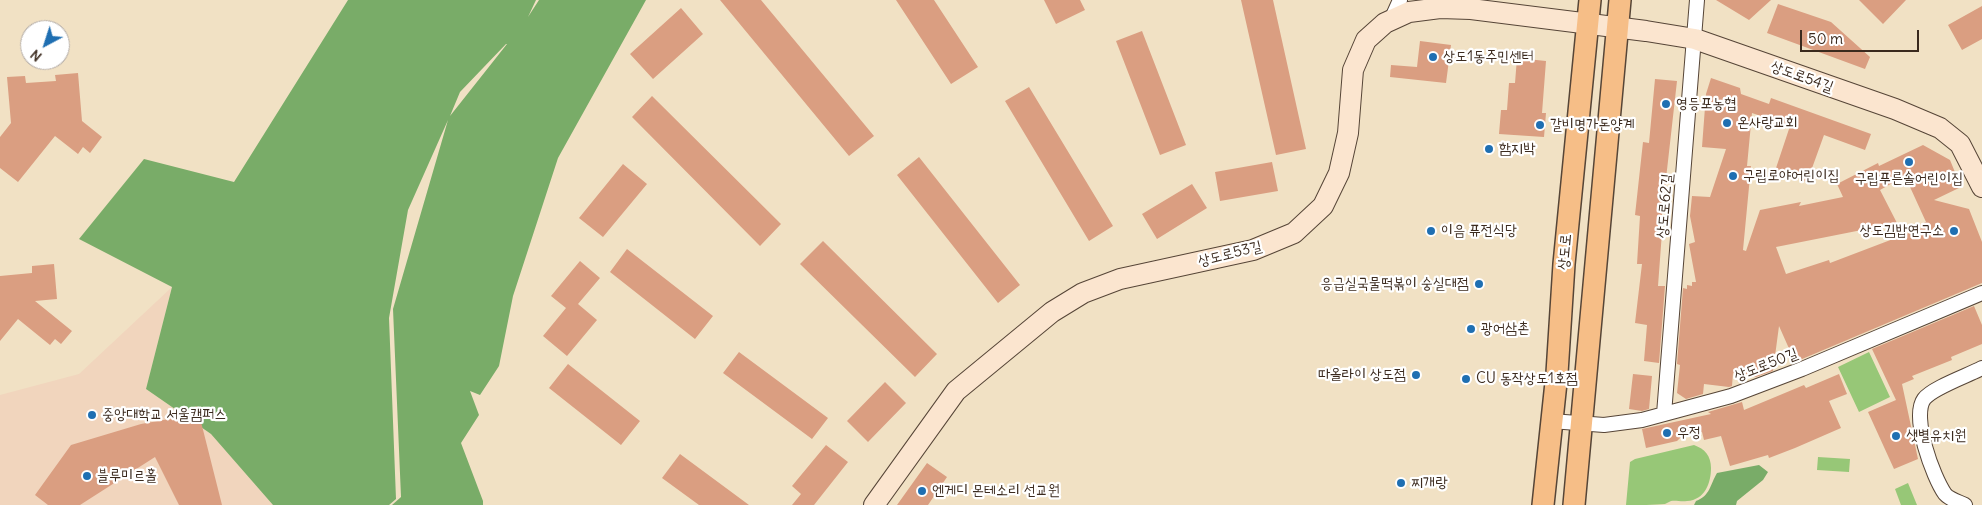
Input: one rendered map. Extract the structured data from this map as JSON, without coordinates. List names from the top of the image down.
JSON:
{
  "streets": {
    "main road": ["상도로"],
    "street": [
      "상도로54길",
      "상도로62길",
      "상도로53길",
      "상도로50길"
    ]
  },
  "crossings": [
    ["상도로54길", "상도로62길"],
    ["상도로54길", "상도로"],
    ["상도로54길", "상도로53길"],
    ["상도로62길", "상도로50길"],
    ["상도로", "상도로53길"],
    ["상도로", "상도로50길"]
  ],
  "places": [
    "상도1동주민센터",
    "영등포농협",
    "온사랑교회",
    "갈비명가돈양계",
    "함지박",
    "구립푸른솔어린이집",
    "구립로야어린이집",
    "이음 퓨전식당",
    "상도김밥연구소",
    "응급실국물떡볶이 숭실대점",
    "광어삼촌",
    "따올라이 상도점",
    "CU 동작상도1호점",
    "중앙대학교 서울캠퍼스",
    "우정",
    "샛별유치원",
    "블루미르홀",
    "찌개랑",
    "엔게디 몬테소리 선교원"
  ],
  "scale_bar": "50 m",
  "north": "bottom left"
}
